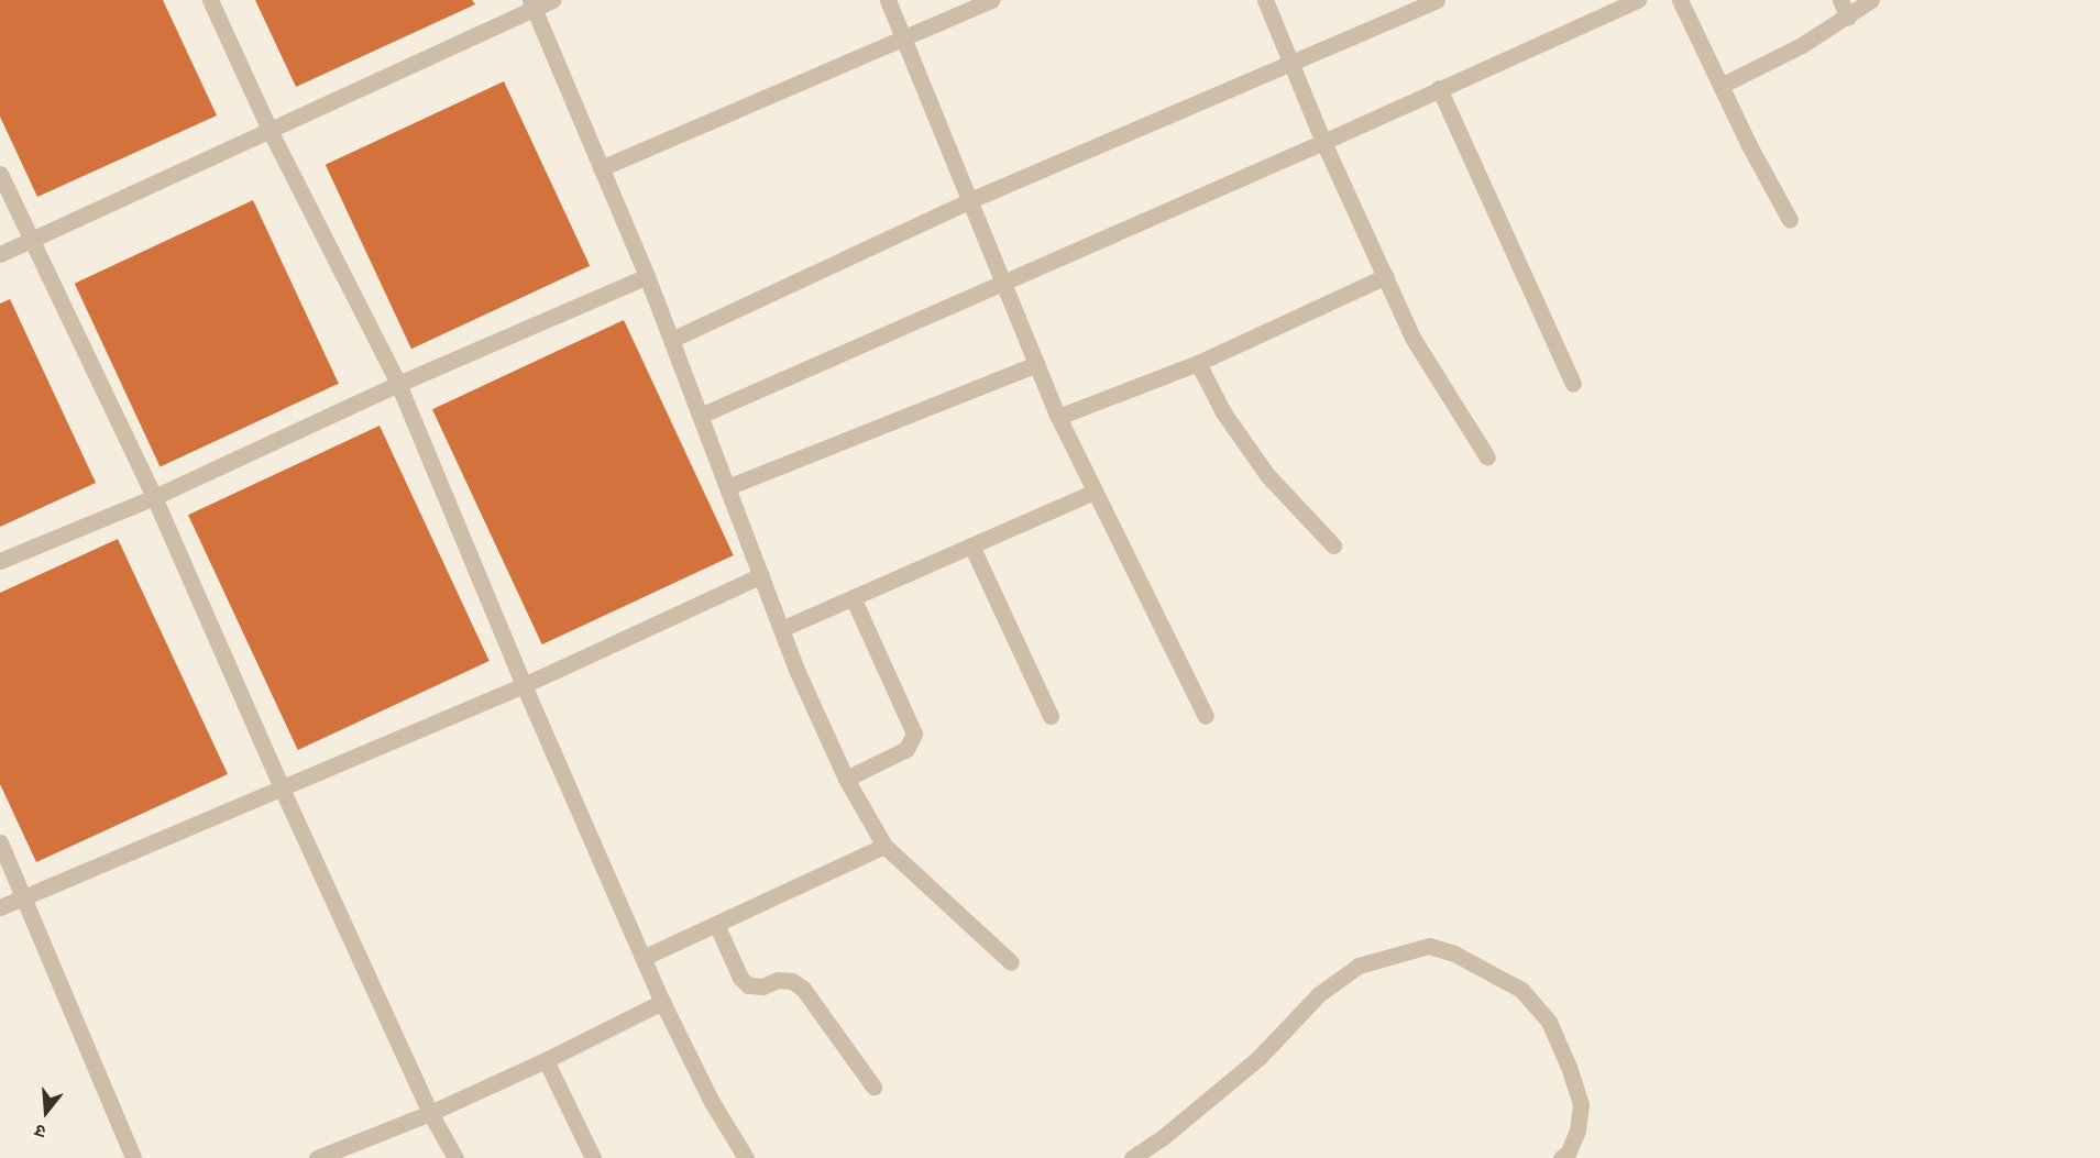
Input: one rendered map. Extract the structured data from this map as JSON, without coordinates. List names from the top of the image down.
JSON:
{
  "north": "bottom"
}
